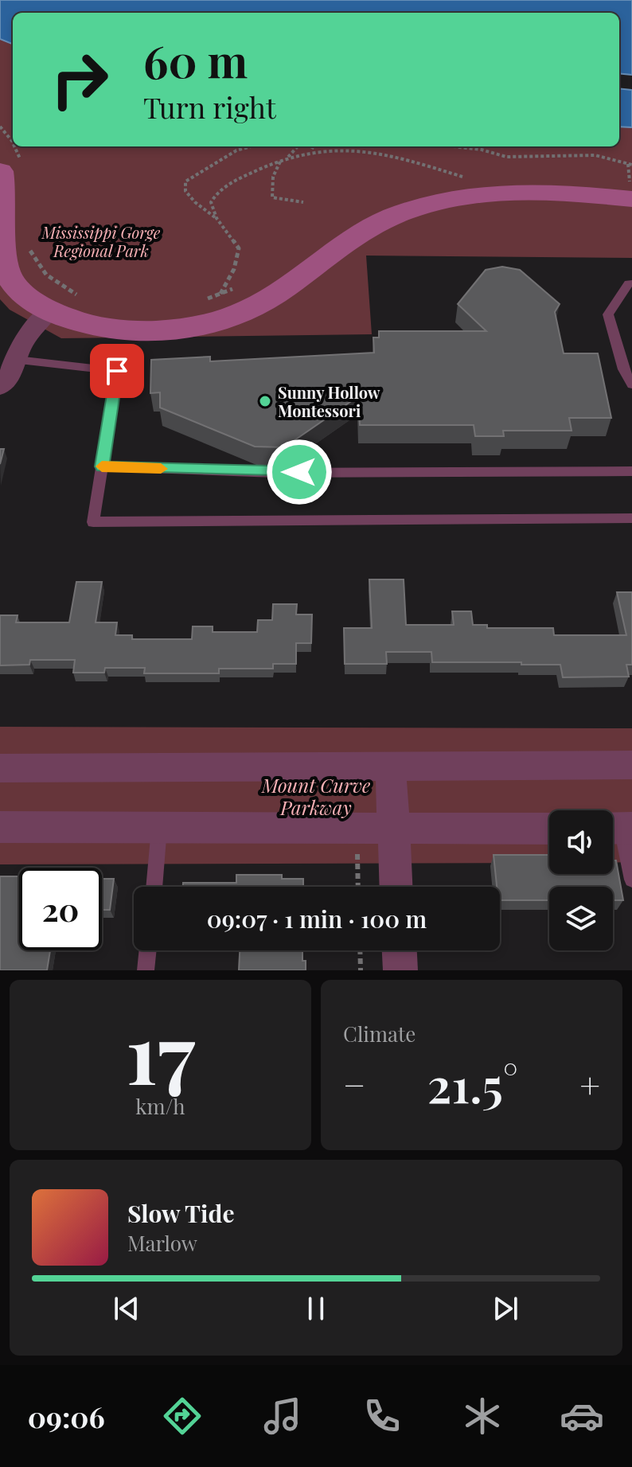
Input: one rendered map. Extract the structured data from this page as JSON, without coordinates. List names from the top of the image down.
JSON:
{
  "parks": ["Mississippi Gorge Regional Park", "Mount Curve Parkway"],
  "places": ["Sunny Hollow Montessori"],
  "page": {
    "turn": ["60 m", "Turn right"],
    "limit": "20",
    "trip": "09:07 · 1 min · 100 m",
    "tile": [
      ["17", "km/h"],
      "Climate"
    ],
    "heat": ["−", "21.5°", "+"],
    "song": ["Slow Tide", "Marlow"],
    "tabs": "09:06"
  }
}
